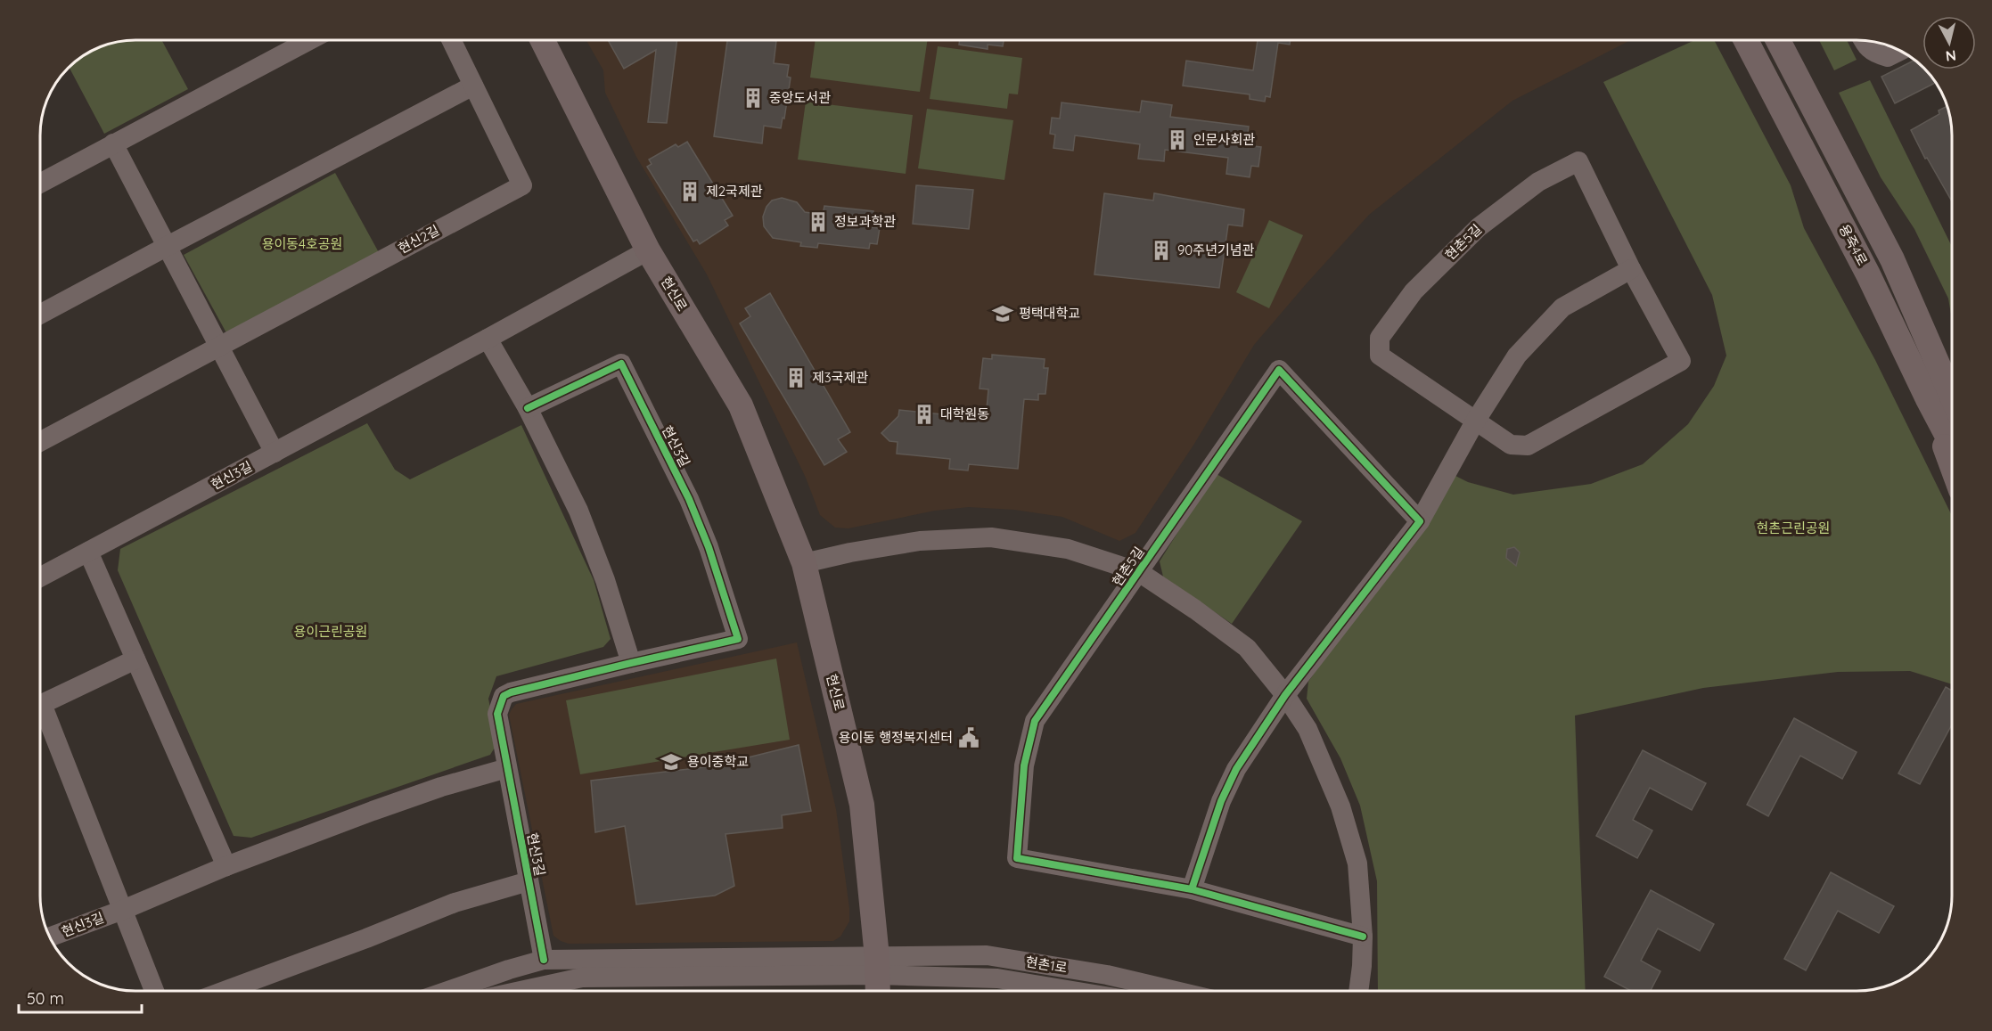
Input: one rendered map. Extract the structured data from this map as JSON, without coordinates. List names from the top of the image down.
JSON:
{
  "streets": {
    "main road": ["용죽4로", "현신로"],
    "street": [
      "현신2길",
      "현촌5길",
      "현신3길",
      "현촌1로"
    ]
  },
  "crossings": [
    ["현촌5길", "현신로"],
    ["현신로", "현신3길"],
    ["현신로", "현촌1로"]
  ],
  "parks": ["용이동4호공원", "현촌근린공원", "용이근린공원"],
  "places": {
    "building": [
      "중앙도서관",
      "인문사회관",
      "제2국제관",
      "정보과학관",
      "90주년기념관",
      "제3국제관",
      "대학원동"
    ],
    "school or university": ["평택대학교", "용이중학교"],
    "public building": ["용이동 행정복지센터"]
  },
  "scale_bar": "50 m",
  "north": "bottom"
}
